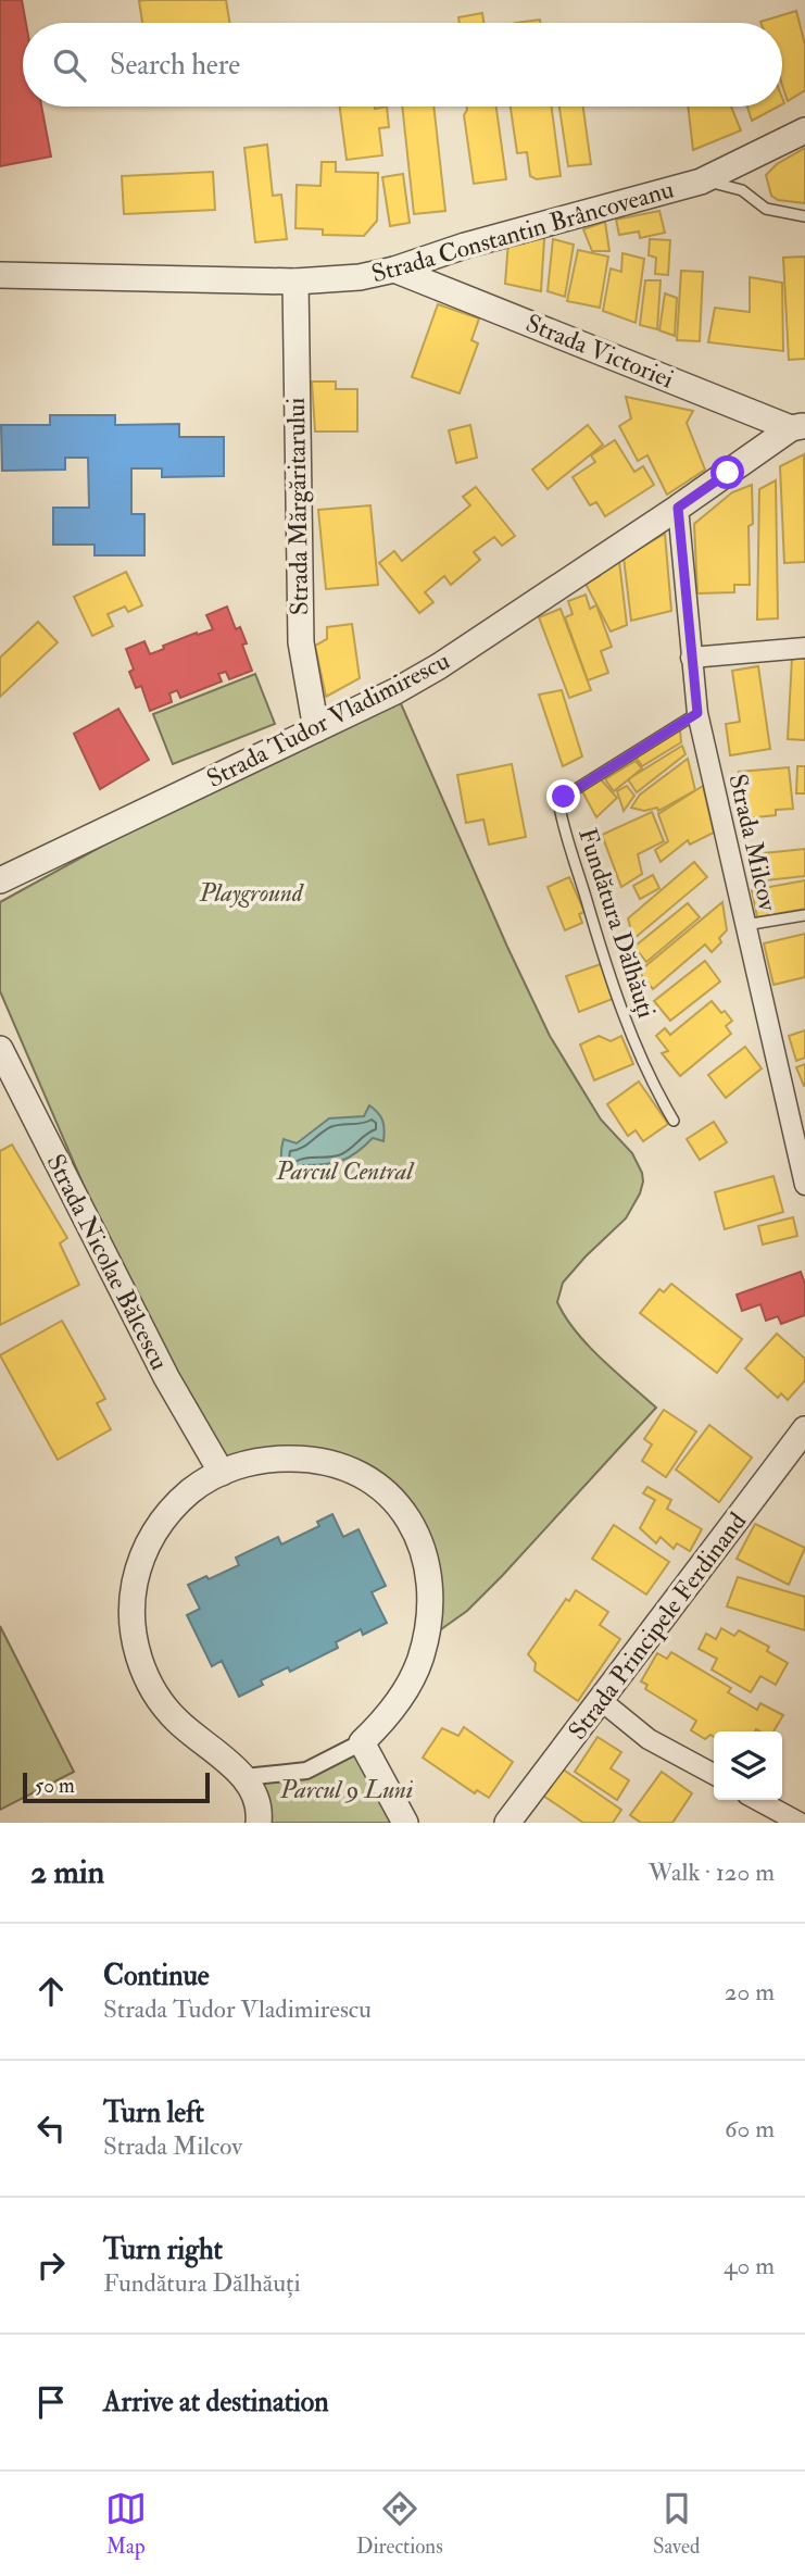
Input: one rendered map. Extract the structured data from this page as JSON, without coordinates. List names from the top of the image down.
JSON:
{
  "streets": {
    "street": [
      "Strada Constantin Brâncoveanu",
      "Strada Victoriei",
      "Strada Mărgăritarului",
      "Strada Tudor Vladimirescu",
      "Strada Milcov",
      "Strada Nicolae Bălcescu",
      "Strada Principele Ferdinand"
    ],
    "lane": ["Fundătura Dălhăuți"]
  },
  "crossings": [
    ["Strada Constantin Brâncoveanu", "Strada Victoriei"],
    ["Strada Constantin Brâncoveanu", "Strada Mărgăritarului"],
    ["Strada Victoriei", "Strada Tudor Vladimirescu"],
    ["Strada Mărgăritarului", "Strada Tudor Vladimirescu"],
    ["Strada Tudor Vladimirescu", "Strada Milcov"],
    ["Strada Milcov", "Fundătura Dălhăuți"]
  ],
  "parks": ["Playground", "Parcul Central", "Parcul 9 Luni"],
  "scale_bar": "50 m",
  "page": {
    "search": "Search here",
    "scale": "50 m",
    "heading": ["2 min", "Walk · 120 m"],
    "list": [
      ["Continue", "Strada Tudor Vladimirescu", "20 m"],
      ["Turn left", "Strada Milcov", "60 m"],
      ["Turn right", "Fundătura Dălhăuți", "40 m"],
      "Arrive at destination"
    ],
    "nav": ["Map", "Directions", "Saved"]
  }
}
